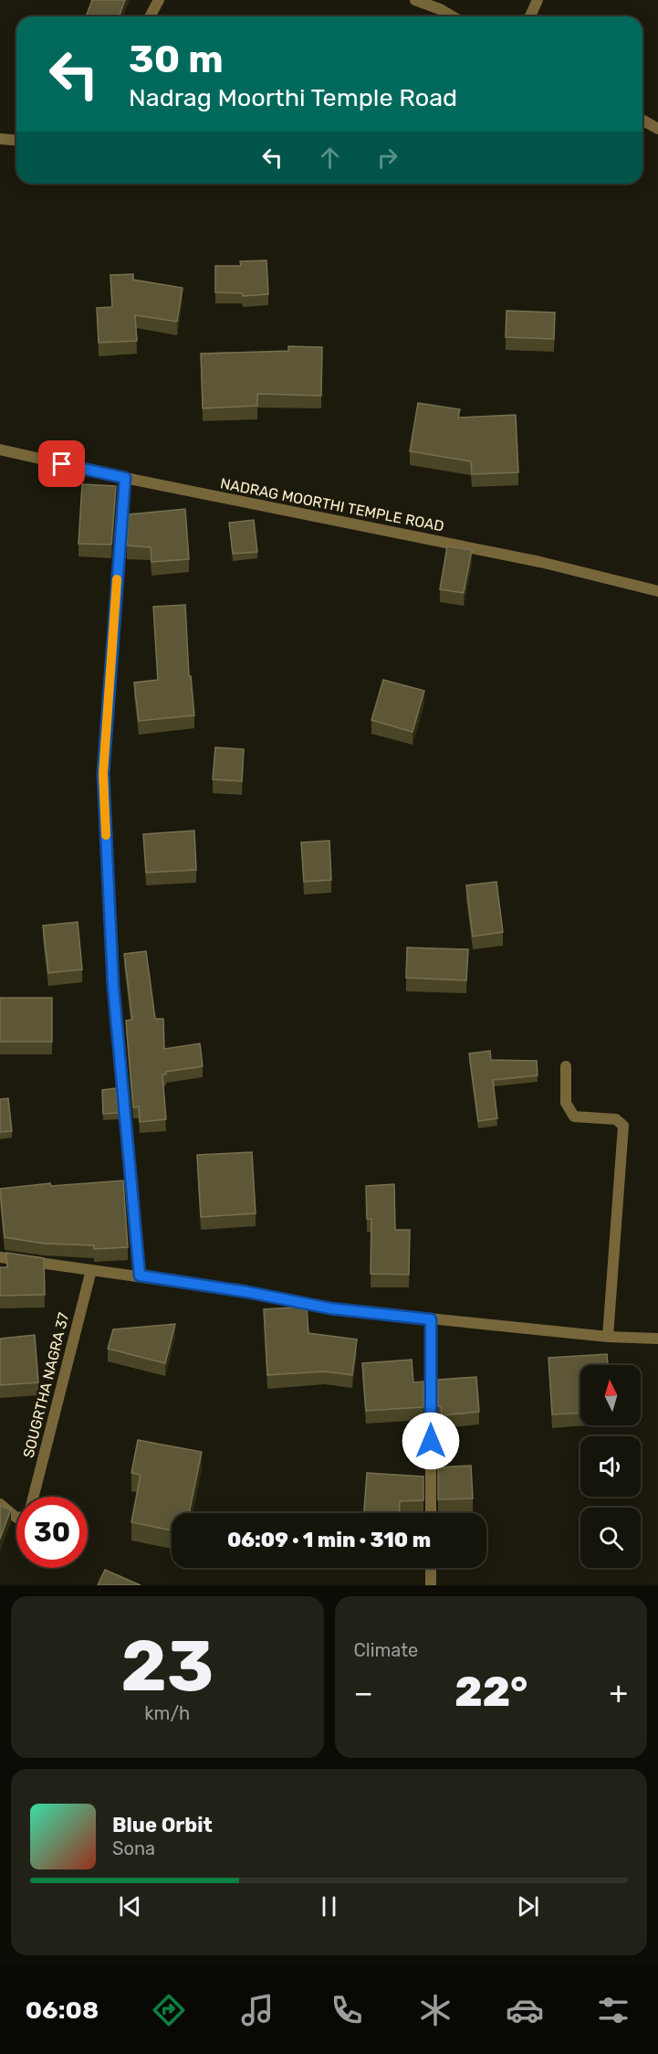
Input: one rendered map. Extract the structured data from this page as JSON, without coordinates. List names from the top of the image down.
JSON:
{
  "streets": {
    "street": ["NADRAG MOORTHI TEMPLE ROAD", "SOUGRTHA NAGRA 37"]
  },
  "north": "top",
  "page": {
    "turn": ["30 m", "Nadrag Moorthi Temple Road"],
    "limit": "30",
    "trip": "06:09 · 1 min · 310 m",
    "tile": [
      ["23", "km/h"],
      "Climate"
    ],
    "heat": ["−", "22°", "+"],
    "song": ["Blue Orbit", "Sona"],
    "tabs": "06:08"
  }
}
